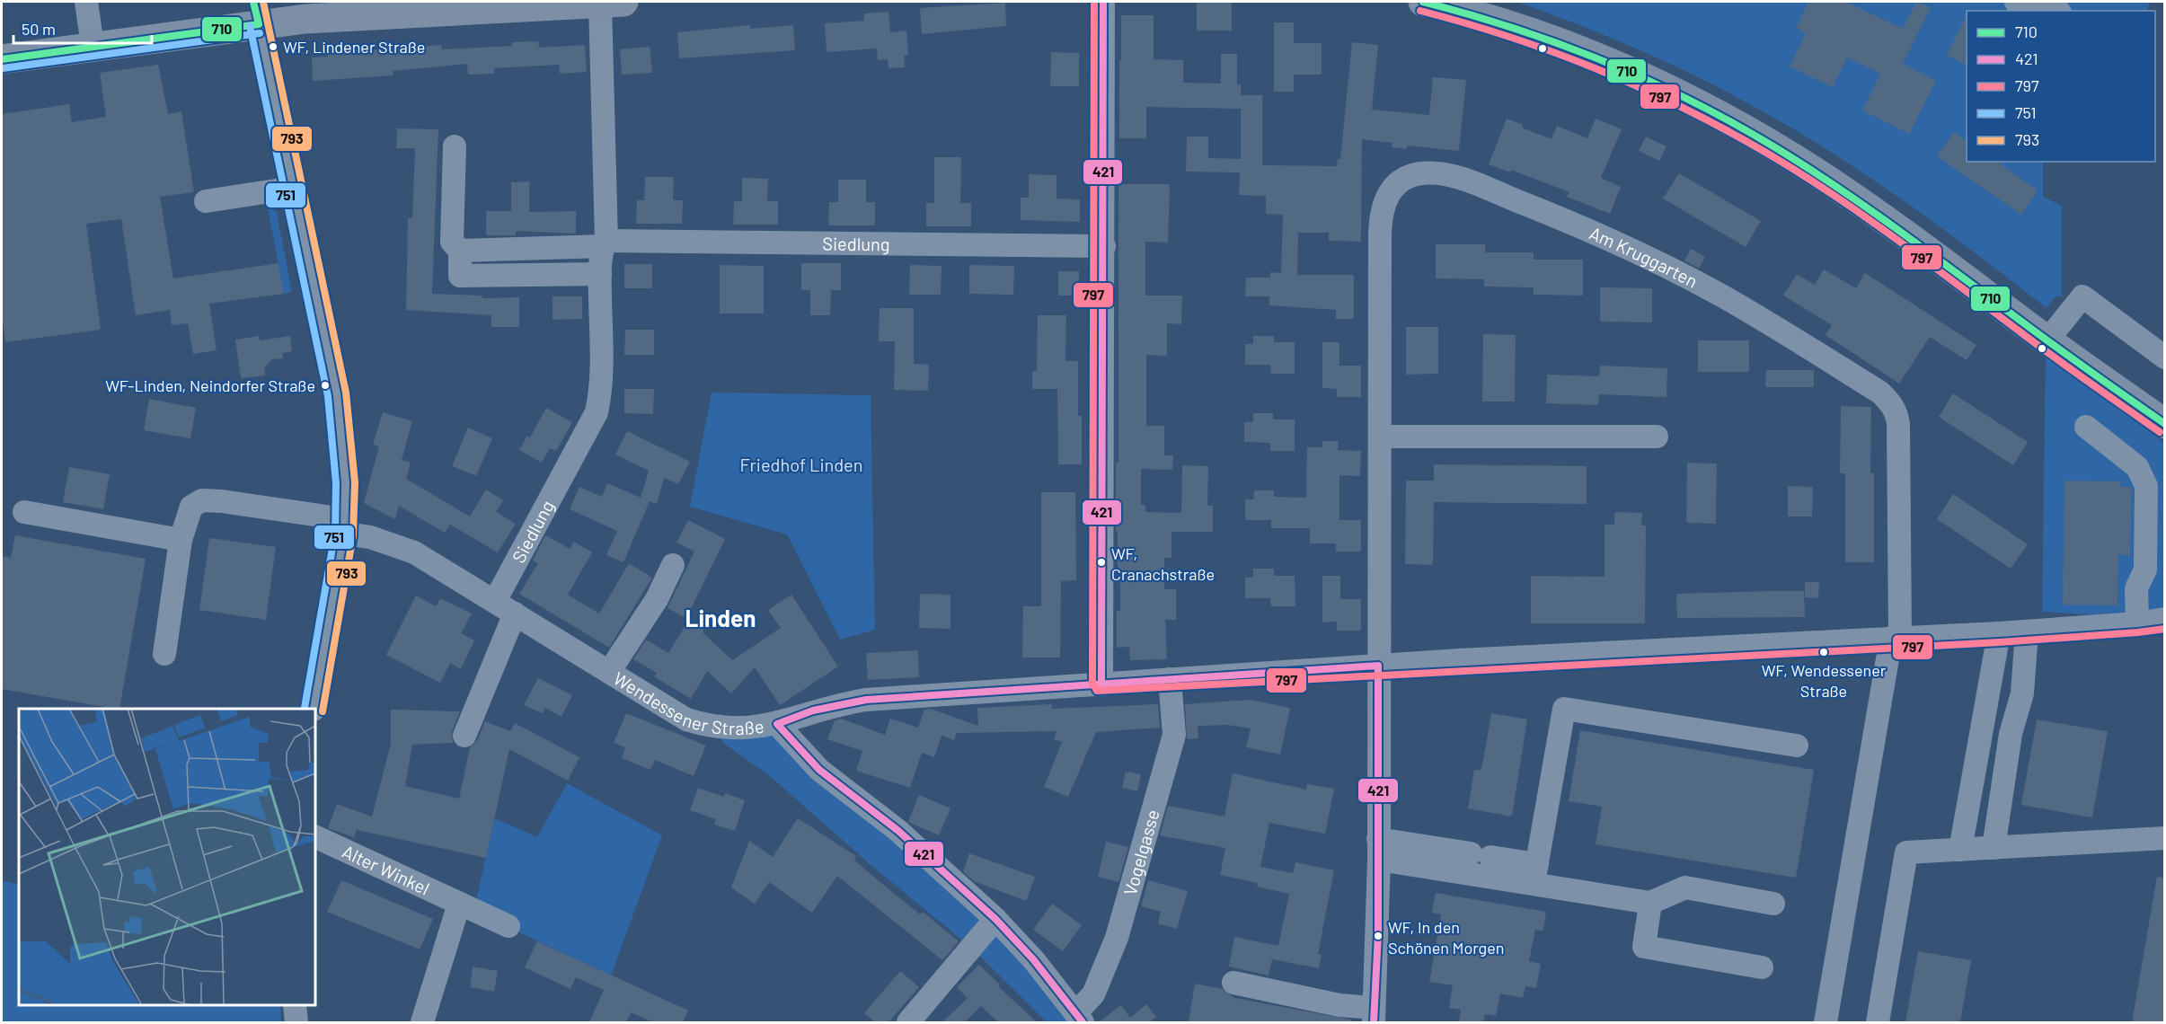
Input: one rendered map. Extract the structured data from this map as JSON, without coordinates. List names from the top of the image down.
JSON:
{
  "streets": {
    "street": [
      "Siedlung",
      "Am Kruggarten",
      "Wendessener Straße",
      "Vogelgasse",
      "Alter Winkel"
    ]
  },
  "crossings": [
    ["Siedlung", "Wendessener Straße"],
    ["Am Kruggarten", "Wendessener Straße"],
    ["Wendessener Straße", "Vogelgasse"]
  ],
  "districts": ["Linden"],
  "parks": ["Friedhof Linden"],
  "places": [
    "WF, Lindener Straße",
    "WF-Linden, Neindorfer Straße",
    "WF, Cranachstraße",
    "WF, Wendessener Straße",
    "WF, In den Schönen Morgen"
  ],
  "lines": [
    "transit line 710",
    "transit line 421",
    "transit line 797",
    "transit line 793",
    "transit line 751"
  ],
  "legend": [
    "710",
    "421",
    "797",
    "751",
    "793"
  ],
  "scale_bar": "50 m"
}
